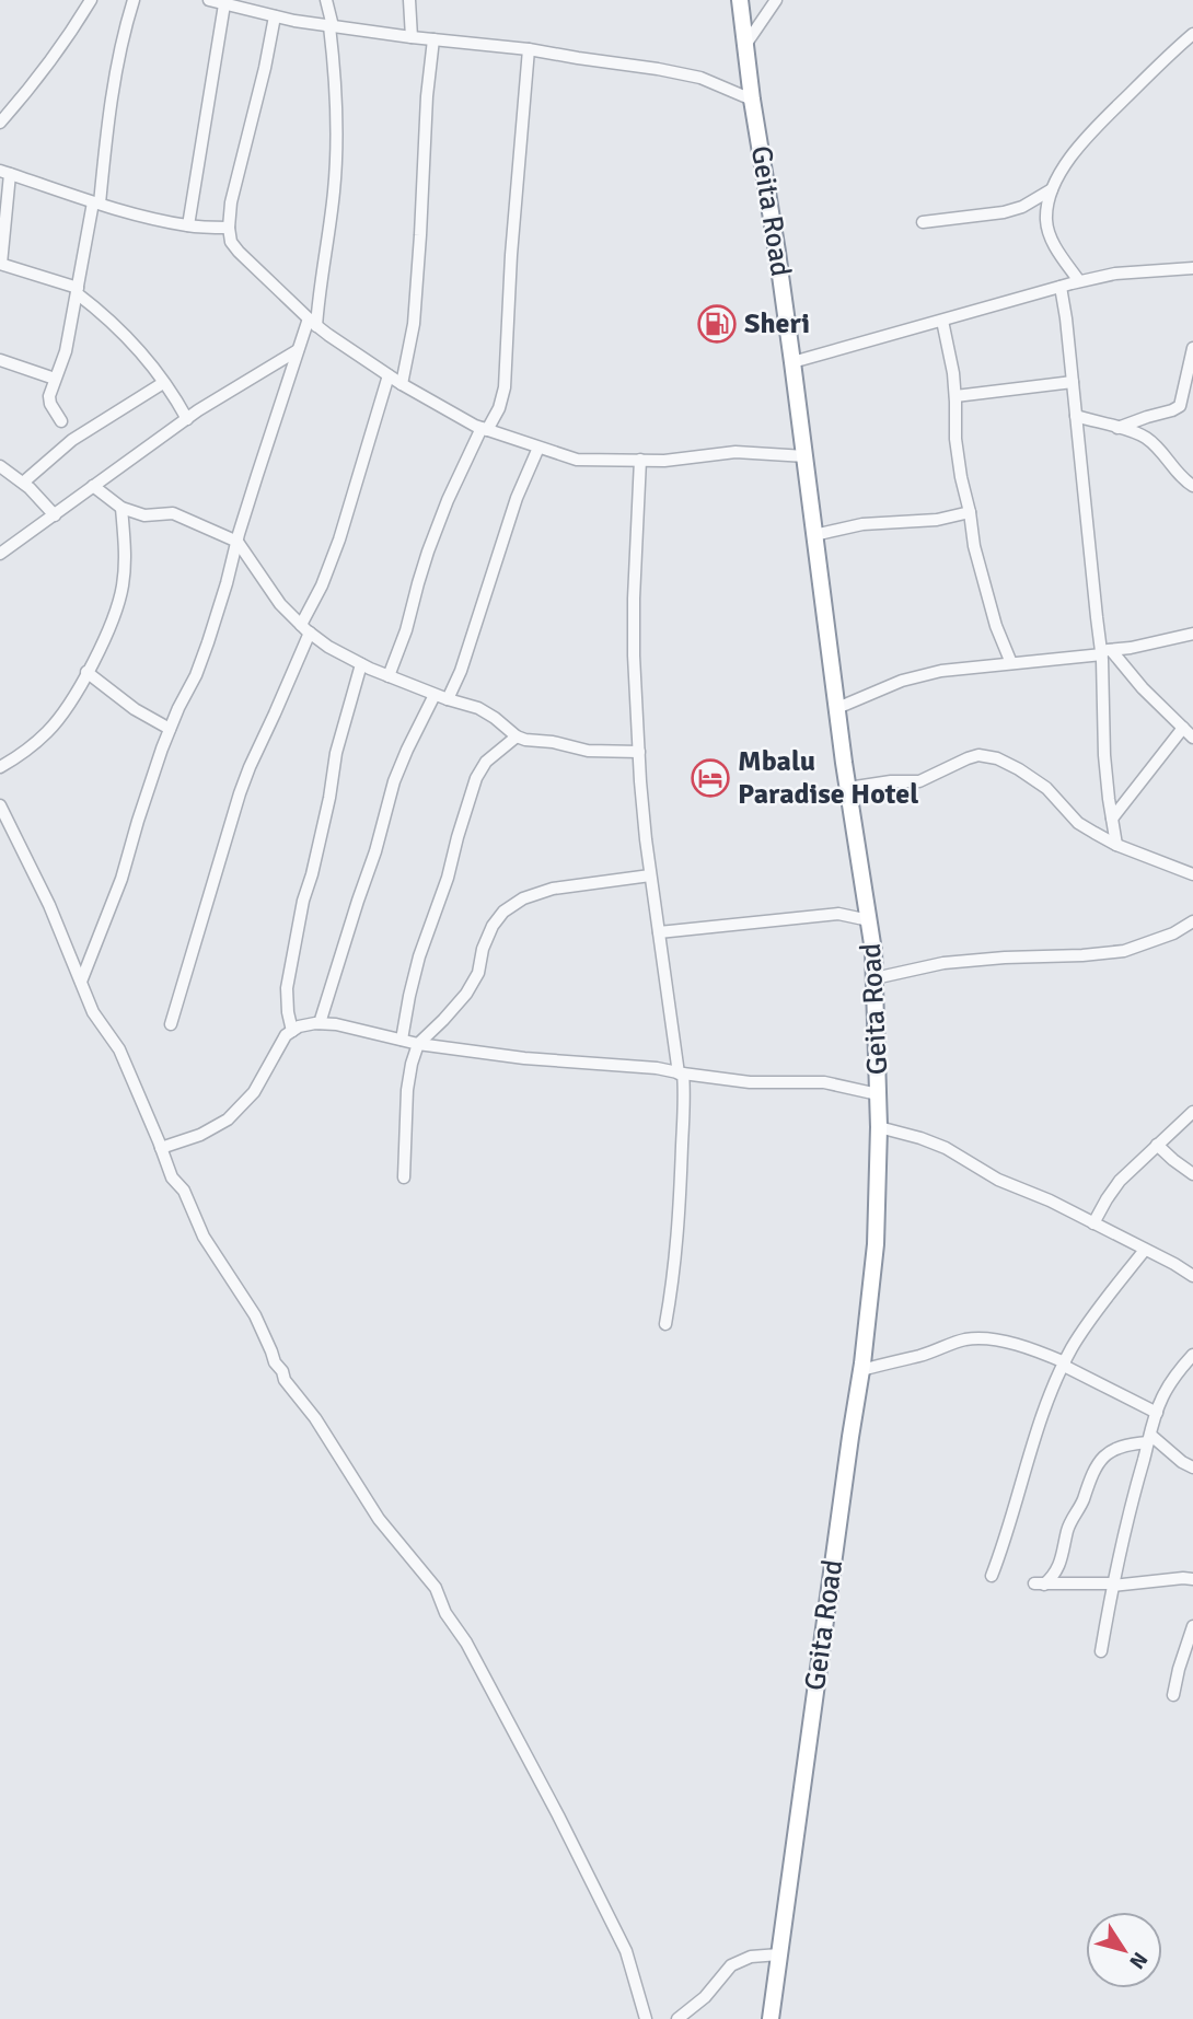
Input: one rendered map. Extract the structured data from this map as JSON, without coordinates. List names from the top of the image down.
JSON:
{
  "streets": {
    "highway": ["Geita Road"]
  },
  "places": {
    "fuel station": ["Sheri"],
    "hotel": ["Mbalu Paradise Hotel"]
  },
  "north": "bottom right"
}
